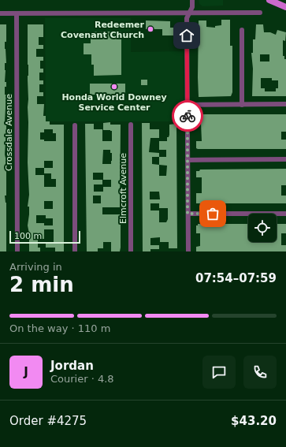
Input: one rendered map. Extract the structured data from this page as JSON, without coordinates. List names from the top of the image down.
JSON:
{
  "streets": {
    "street": ["Crossdale Avenue", "Elmcroft Avenue"]
  },
  "places": ["Redeemer Covenant Church", "Honda World Downey Service Center"],
  "scale_bar": "100 m",
  "page": {
    "scale": "100 m",
    "heading": ["2 min", "Arriving in", "07:54–07:59"],
    "panel": [
      "Jordan",
      "Courier · 4.8",
      "Order #4275",
      "$43.20"
    ],
    "bar": "On the way · 110 m",
    "round": "J"
  }
}
